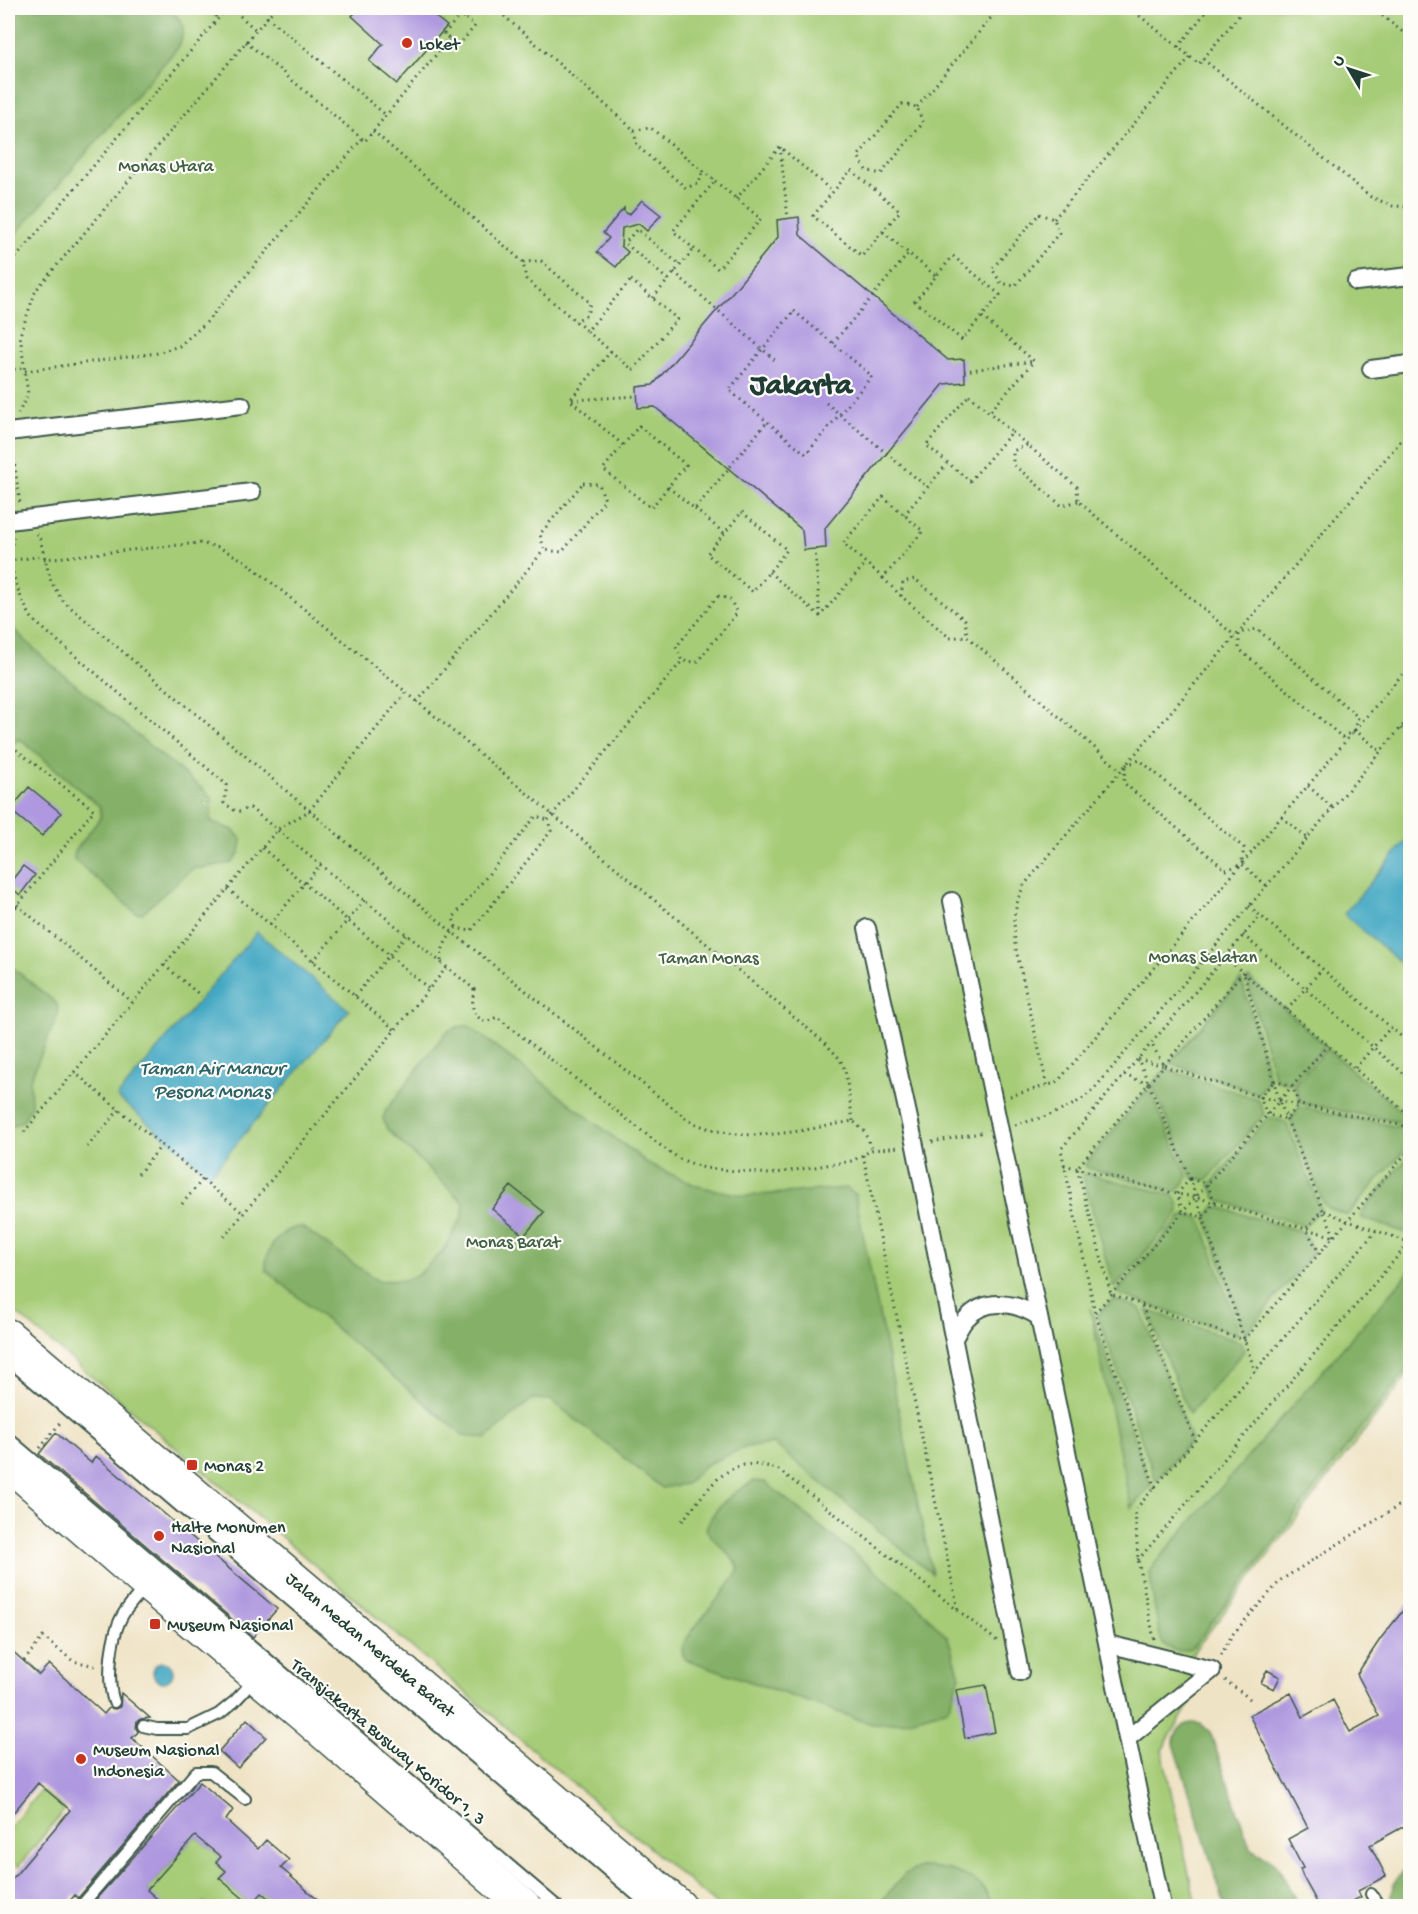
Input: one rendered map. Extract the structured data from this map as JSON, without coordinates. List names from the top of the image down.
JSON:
{
  "streets": {
    "main road": ["Jalan Medan Merdeka Barat"],
    "lane": ["Transjakarta Busway Koridor 1, 3"]
  },
  "districts": ["Jakarta"],
  "water": ["Taman Air Mancur Pesona Monas"],
  "parks": [
    "Monas Utara",
    "Monas Selatan",
    "Taman Monas",
    "Monas Barat"
  ],
  "places": {
    "other": ["Loket", "Halte Monumen Nasional", "Museum Nasional Indonesia"],
    "transit": ["Monas 2", "Museum Nasional"]
  },
  "north": "top left"
}
